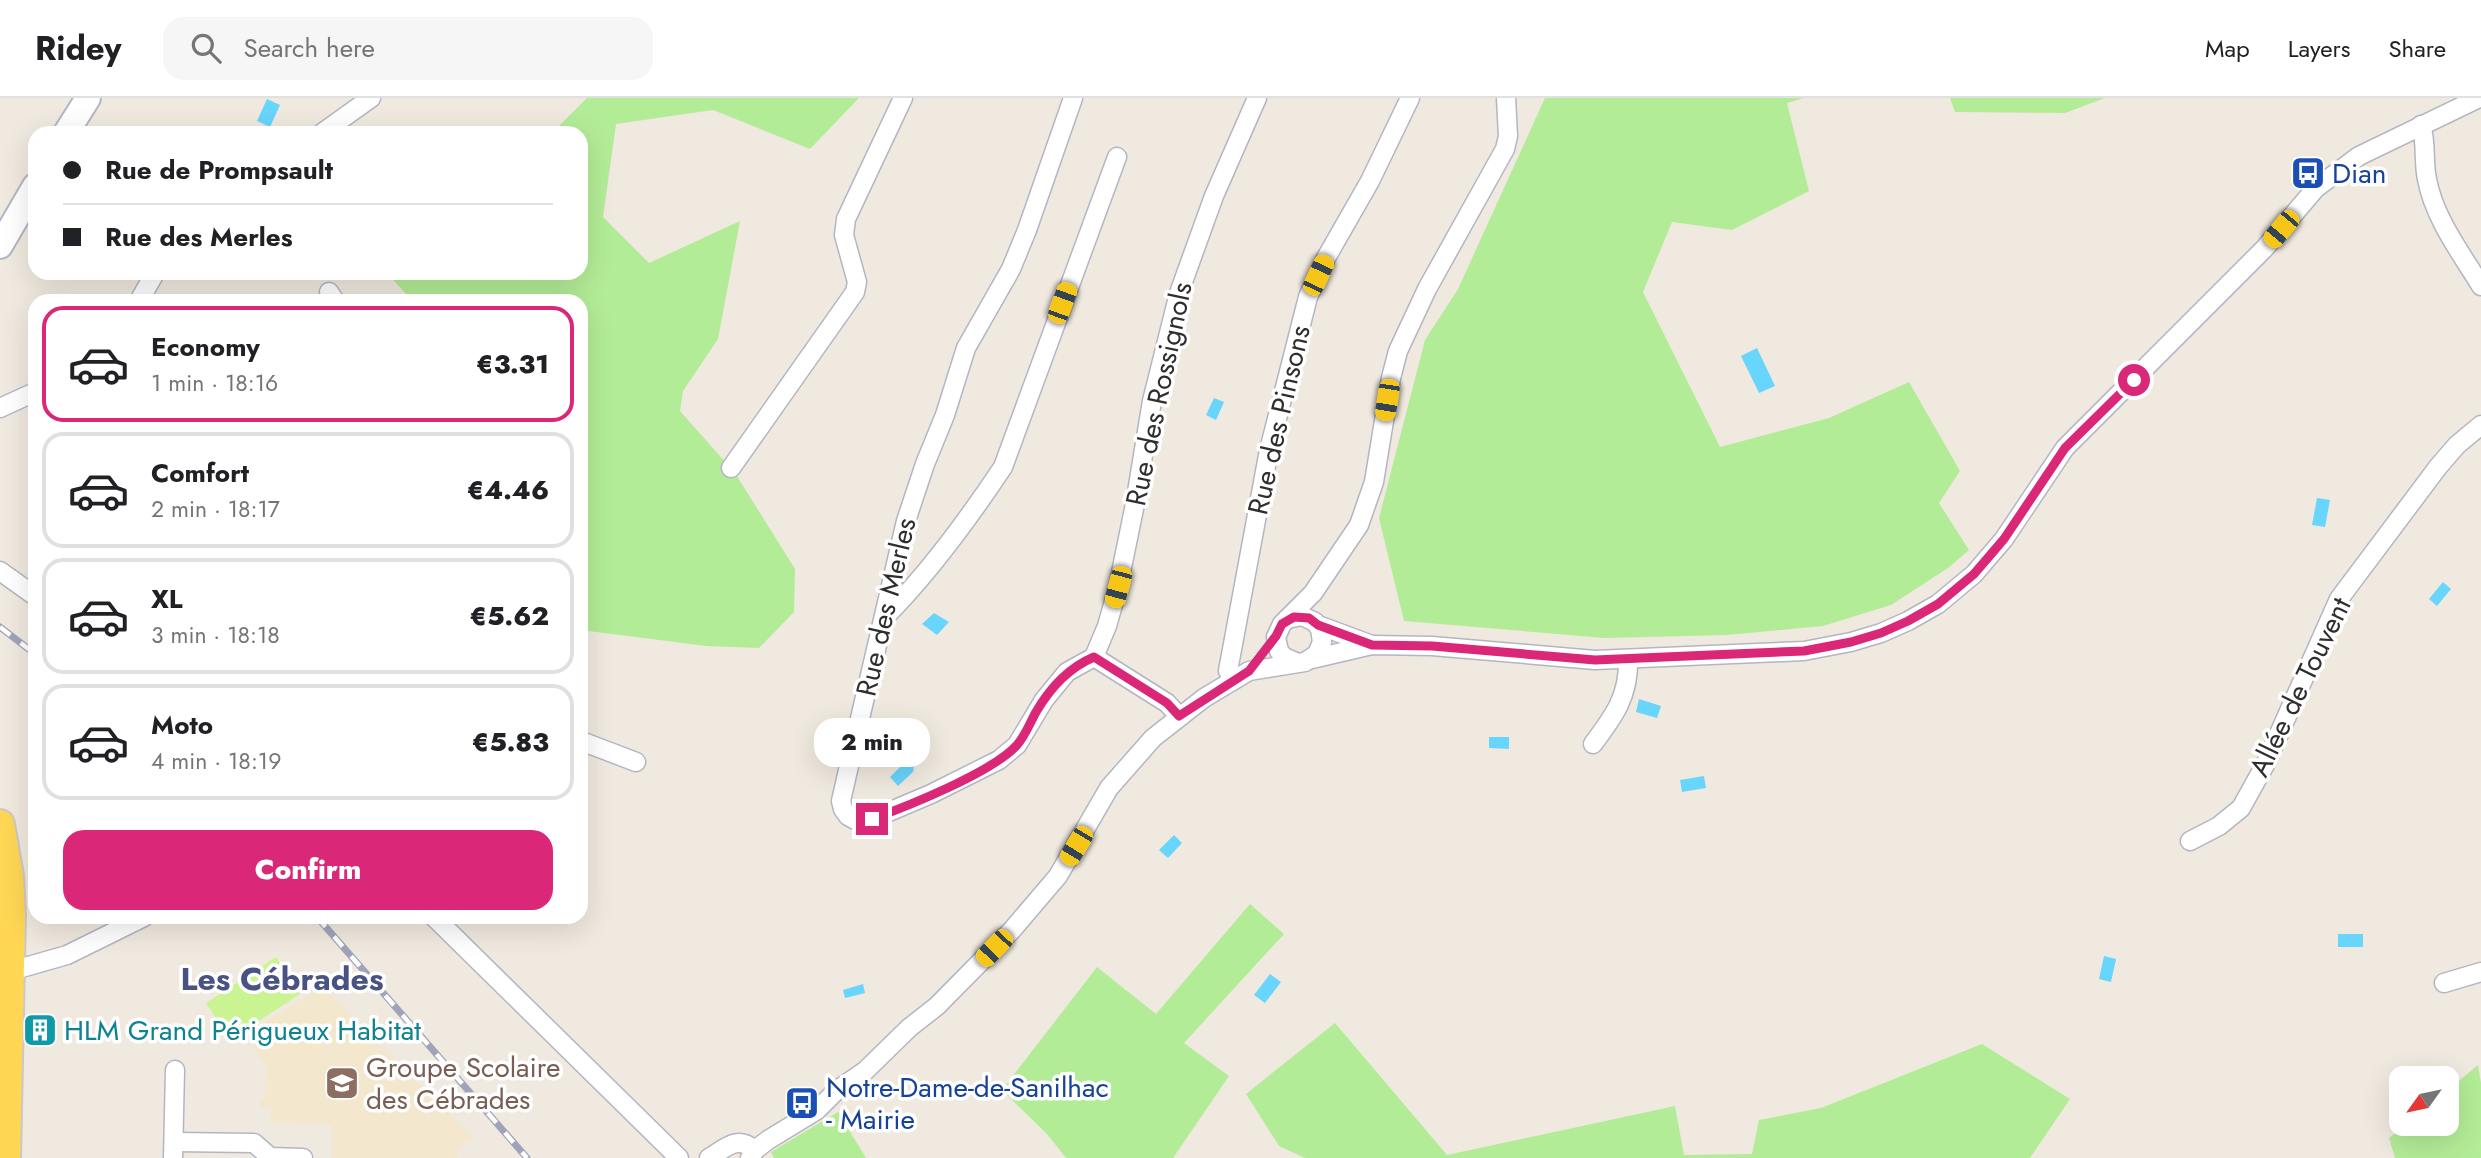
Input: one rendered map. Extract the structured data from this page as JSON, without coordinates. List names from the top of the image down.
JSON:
{
  "streets": {
    "street": [
      "Rue des Rossignols",
      "Rue des Pinsons",
      "Rue des Merles",
      "Allée de Touvent"
    ]
  },
  "crossings": [
    ["Rue des Rossignols", "Rue des Merles"]
  ],
  "districts": ["Les Cébrades"],
  "places": {
    "bus stop": ["Dian", "Notre-Dame-de-Sanilhac - Mairie"],
    "building": ["HLM Grand Périgueux Habitat"],
    "school or university": ["Groupe Scolaire des Cébrades"]
  },
  "north": "bottom left",
  "page": {
    "header": "Ridey",
    "search": "Search here",
    "nav": ["Map", "Layers", "Share"],
    "banner": ["Rue de Prompsault", "Rue des Merles"],
    "list": [
      {
        "name": "Economy",
        "note": "1 min · 18:16",
        "value": "€3.31"
      },
      {
        "name": "Comfort",
        "note": "2 min · 18:17",
        "value": "€4.46"
      },
      {
        "name": "XL",
        "note": "3 min · 18:18",
        "value": "€5.62"
      },
      {
        "name": "Moto",
        "note": "4 min · 18:19",
        "value": "€5.83"
      }
    ],
    "bubble": "2 min",
    "buttons": "Confirm"
  }
}
